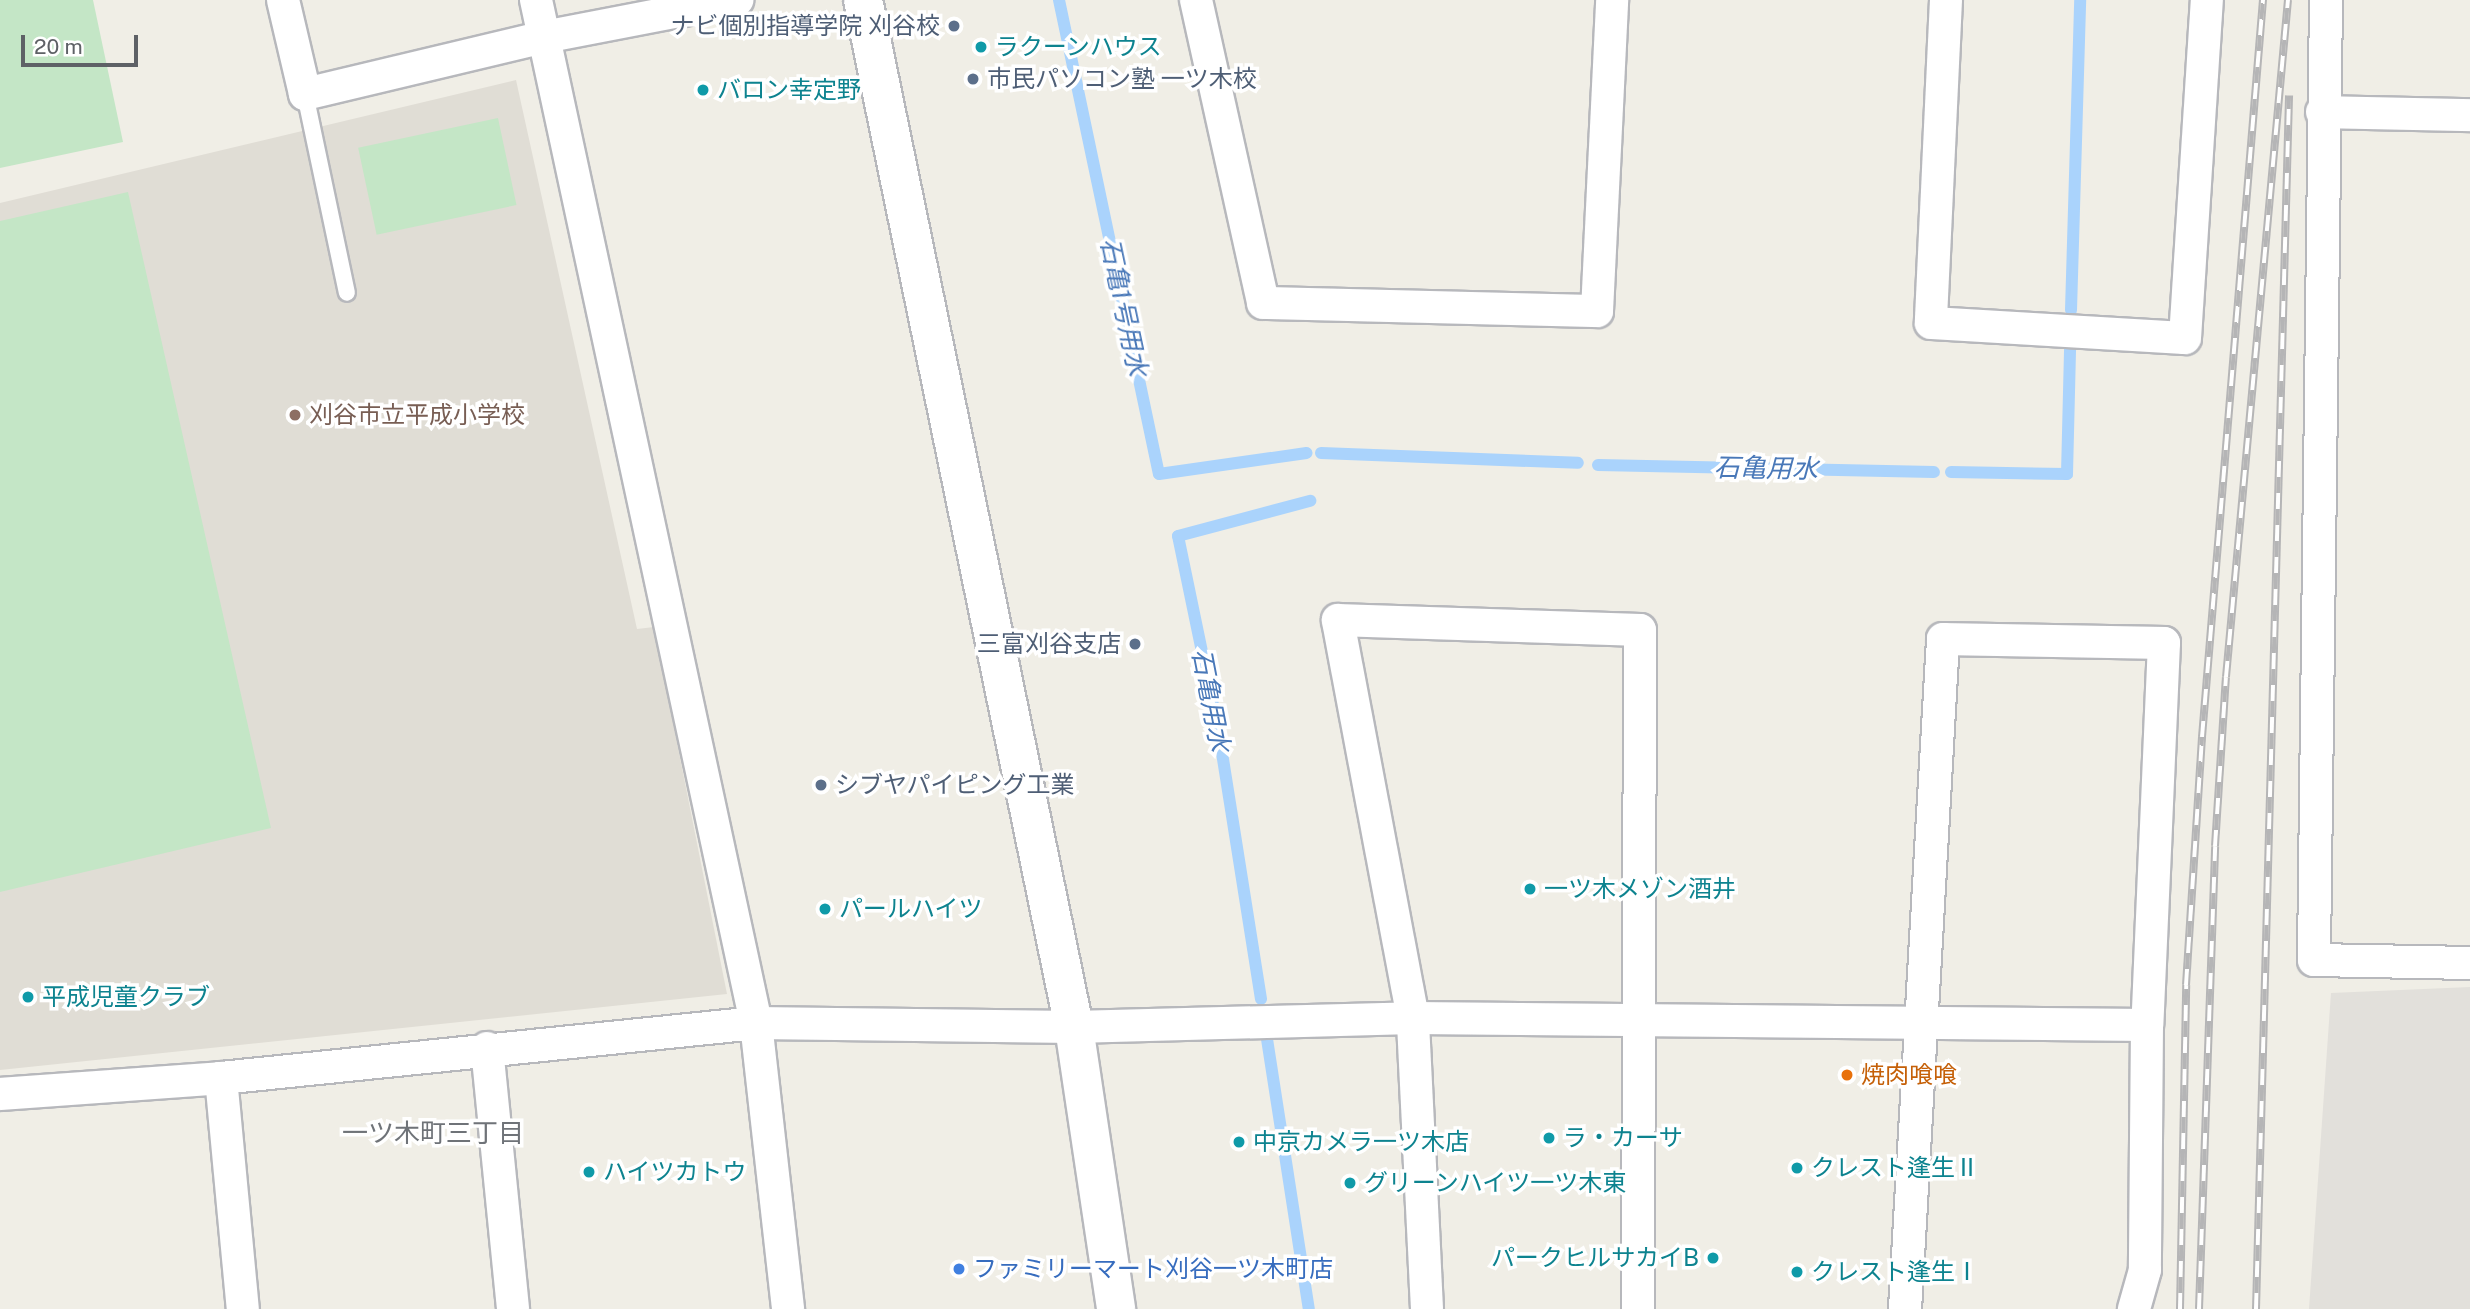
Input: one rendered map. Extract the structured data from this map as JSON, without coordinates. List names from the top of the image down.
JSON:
{
  "districts": ["一ツ木町三丁目"],
  "water": ["石亀1号用水", "石亀用水"],
  "places": [
    "ナビ個別指導学院 刈谷校",
    "ラクーンハウス",
    "市民パソコン塾 一ツ木校",
    "バロン幸定野",
    "刈谷市立平成小学校",
    "三富刈谷支店",
    "シブヤパイピング工業",
    "一ツ木メゾン酒井",
    "パールハイツ",
    "平成児童クラブ",
    "焼肉喰喰",
    "ラ・カーサ",
    "中京カメラ一ツ木店",
    "クレスト逢生Ⅱ",
    "ハイツカトウ",
    "グリーンハイツ一ツ木東",
    "パークヒルサカイB",
    "ファミリーマート刈谷一ツ木町店",
    "クレスト逢生Ⅰ"
  ],
  "scale_bar": "20 m"
}
